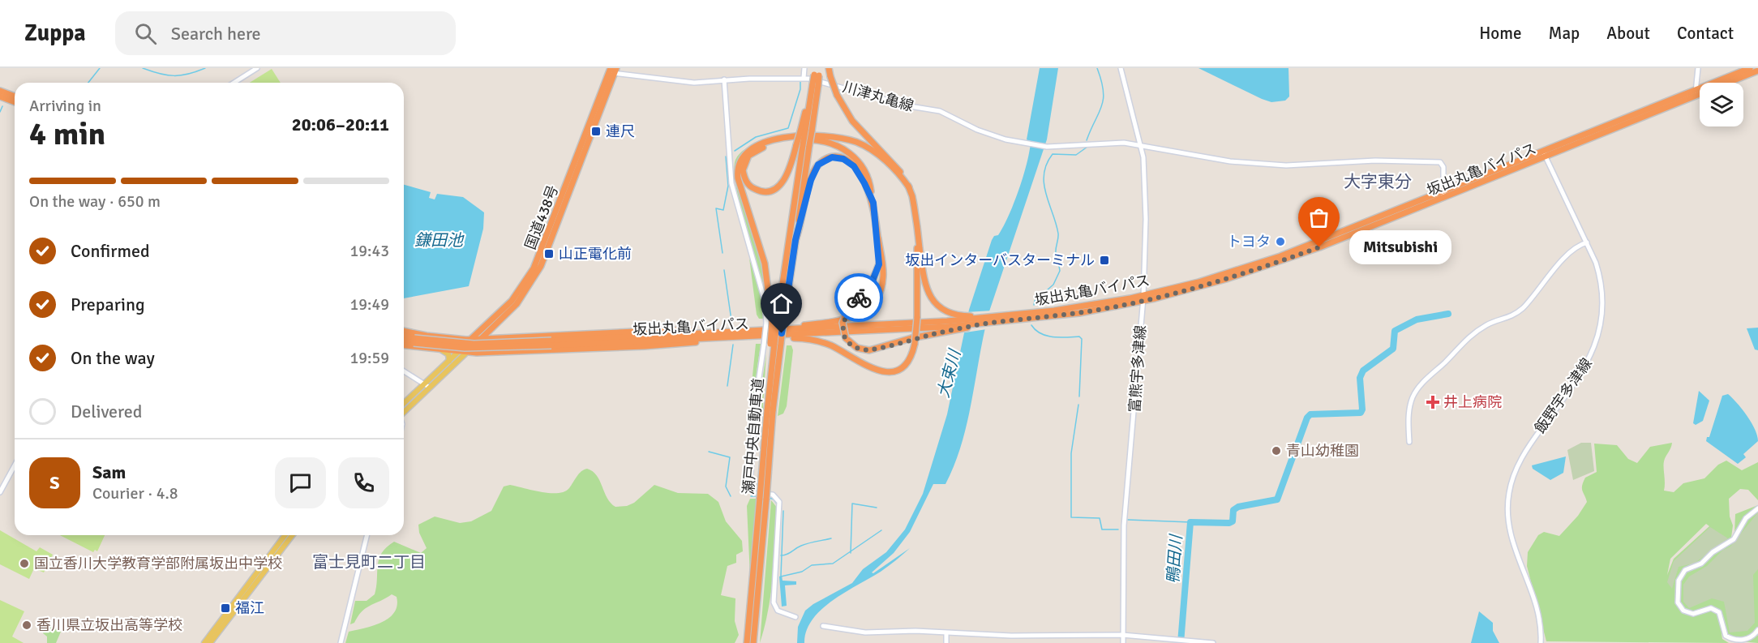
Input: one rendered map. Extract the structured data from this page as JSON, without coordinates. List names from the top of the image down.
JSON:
{
  "streets": {
    "highway": ["坂出丸亀バイパス", "国道438号", "瀬戸中央自動車道"],
    "street": ["川津丸亀線", "富熊宇多津線", "飯野宇多津線"]
  },
  "crossings": [
    ["川津丸亀線", "坂出丸亀バイパス"],
    ["川津丸亀線", "国道438号"],
    ["川津丸亀線", "富熊宇多津線"],
    ["坂出丸亀バイパス", "富熊宇多津線"],
    ["坂出丸亀バイパス", "飯野宇多津線"]
  ],
  "districts": ["大字東分", "富士見町二丁目"],
  "water": ["鎌田池", "大束川", "鴨田川"],
  "places": {
    "transit": [
      "連尺",
      "山正電化前",
      "坂出インターバスターミナル",
      "福江"
    ],
    "other": [
      "トヨタ",
      "Mitsubishi",
      "青山幼稚園",
      "国立香川大学教育学部附属坂出中学校",
      "香川県立坂出高等学校"
    ],
    "health": ["井上病院"]
  },
  "page": {
    "header": "Zuppa",
    "search": "Search here",
    "nav": [
      "Home",
      "Map",
      "About",
      "Contact"
    ],
    "heading": ["4 min", "Arriving in", "20:06–20:11"],
    "panel": ["Sam", "Courier · 4.8"],
    "bar": "On the way · 650 m",
    "list": [
      ["Confirmed", "19:43"],
      ["Preparing", "19:49"],
      ["On the way", "19:59"],
      "Delivered"
    ],
    "bubble": "Mitsubishi",
    "round": "S"
  }
}
